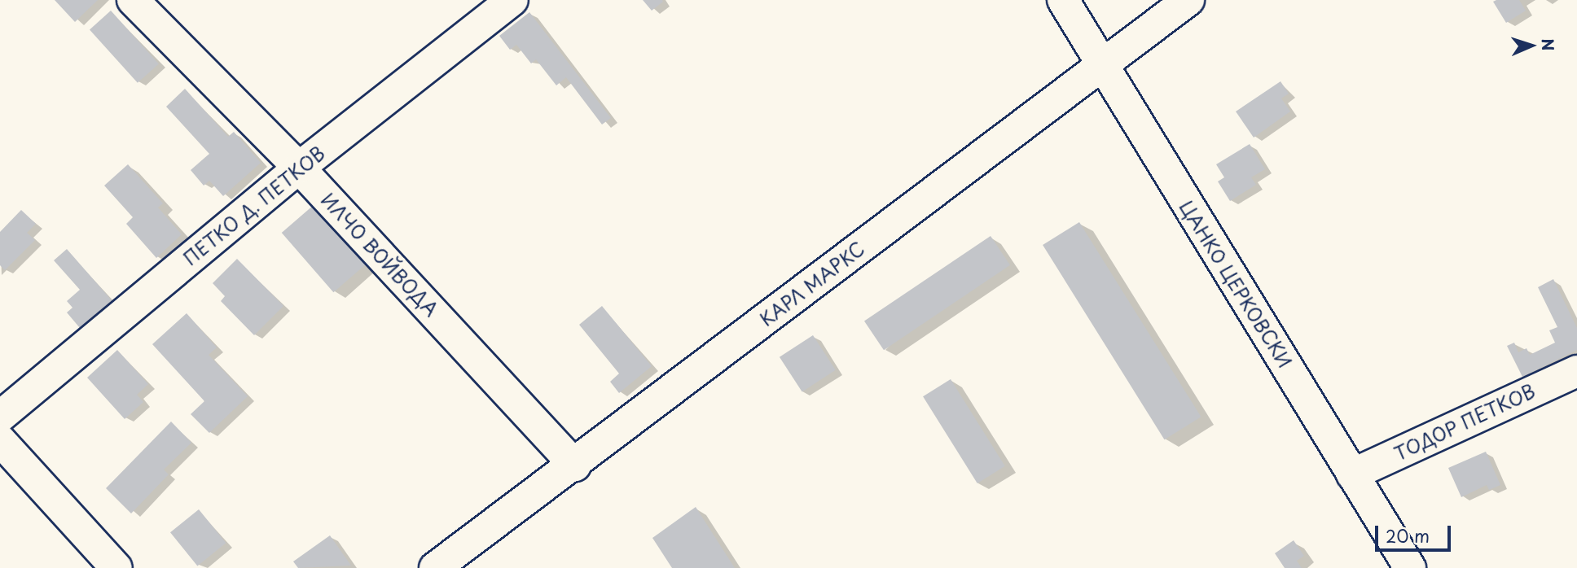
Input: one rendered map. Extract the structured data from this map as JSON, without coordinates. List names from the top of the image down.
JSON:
{
  "streets": {
    "street": [
      "ПЕТКО Д. ПЕТКОВ",
      "ИЛЧО ВОЙВОДА",
      "КАРЛ МАРКС",
      "ЦАНКО ЦЕРКОВСКИ",
      "ТОДОР ПЕТКОВ"
    ]
  },
  "crossings": [
    ["ПЕТКО Д. ПЕТКОВ", "ИЛЧО ВОЙВОДА"],
    ["ИЛЧО ВОЙВОДА", "КАРЛ МАРКС"],
    ["КАРЛ МАРКС", "ЦАНКО ЦЕРКОВСКИ"],
    ["ЦАНКО ЦЕРКОВСКИ", "ТОДОР ПЕТКОВ"]
  ],
  "scale_bar": "20 m",
  "north": "right"
}
